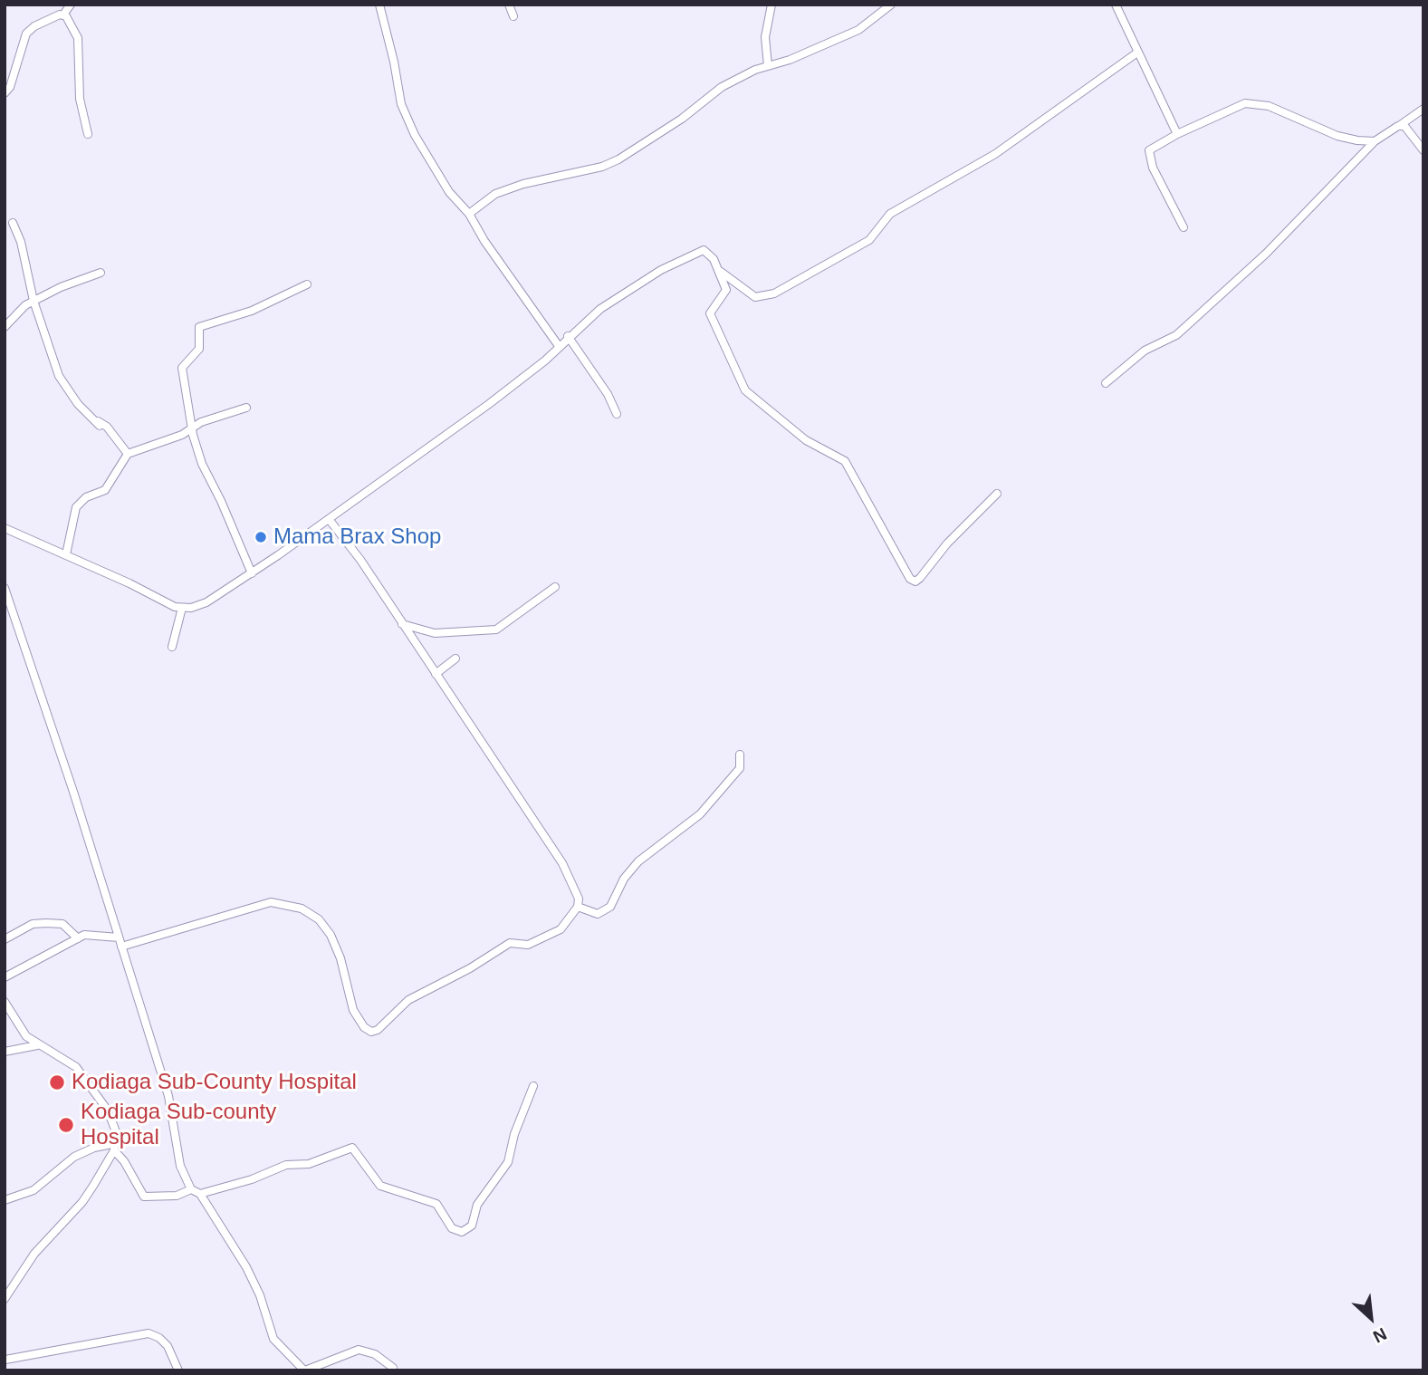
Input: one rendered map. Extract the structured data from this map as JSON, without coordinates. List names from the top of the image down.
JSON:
{
  "places": ["Mama Brax Shop", "Kodiaga Sub-County Hospital", "Kodiaga Sub-county Hospital"],
  "north": "bottom right"
}
